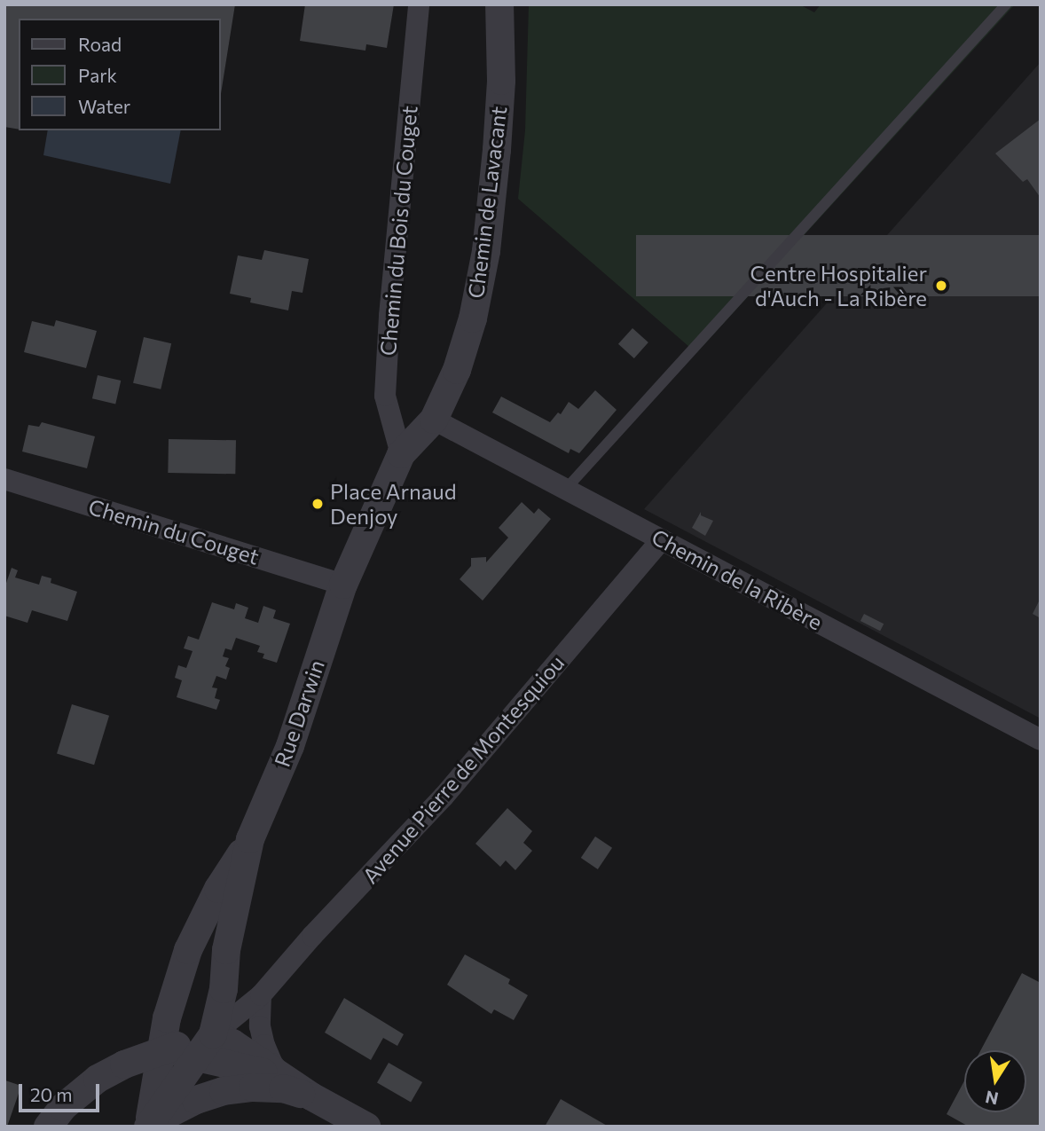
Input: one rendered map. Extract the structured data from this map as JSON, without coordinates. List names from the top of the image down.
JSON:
{
  "streets": {
    "street": [
      "Chemin de Lavacant",
      "Chemin du Bois du Couget",
      "Chemin du Couget",
      "Chemin de la Ribère",
      "Rue Darwin",
      "Avenue Pierre de Montesquiou"
    ]
  },
  "crossings": [
    ["Chemin de Lavacant", "Chemin du Bois du Couget"],
    ["Chemin de Lavacant", "Chemin de la Ribère"],
    ["Chemin du Couget", "Rue Darwin"],
    ["Chemin de la Ribère", "Avenue Pierre de Montesquiou"],
    ["Rue Darwin", "Avenue Pierre de Montesquiou"]
  ],
  "places": ["Centre Hospitalier d'Auch - La Ribère", "Place Arnaud Denjoy"],
  "legend": ["Road", "Park", "Water"],
  "scale_bar": "20 m",
  "north": "bottom"
}
